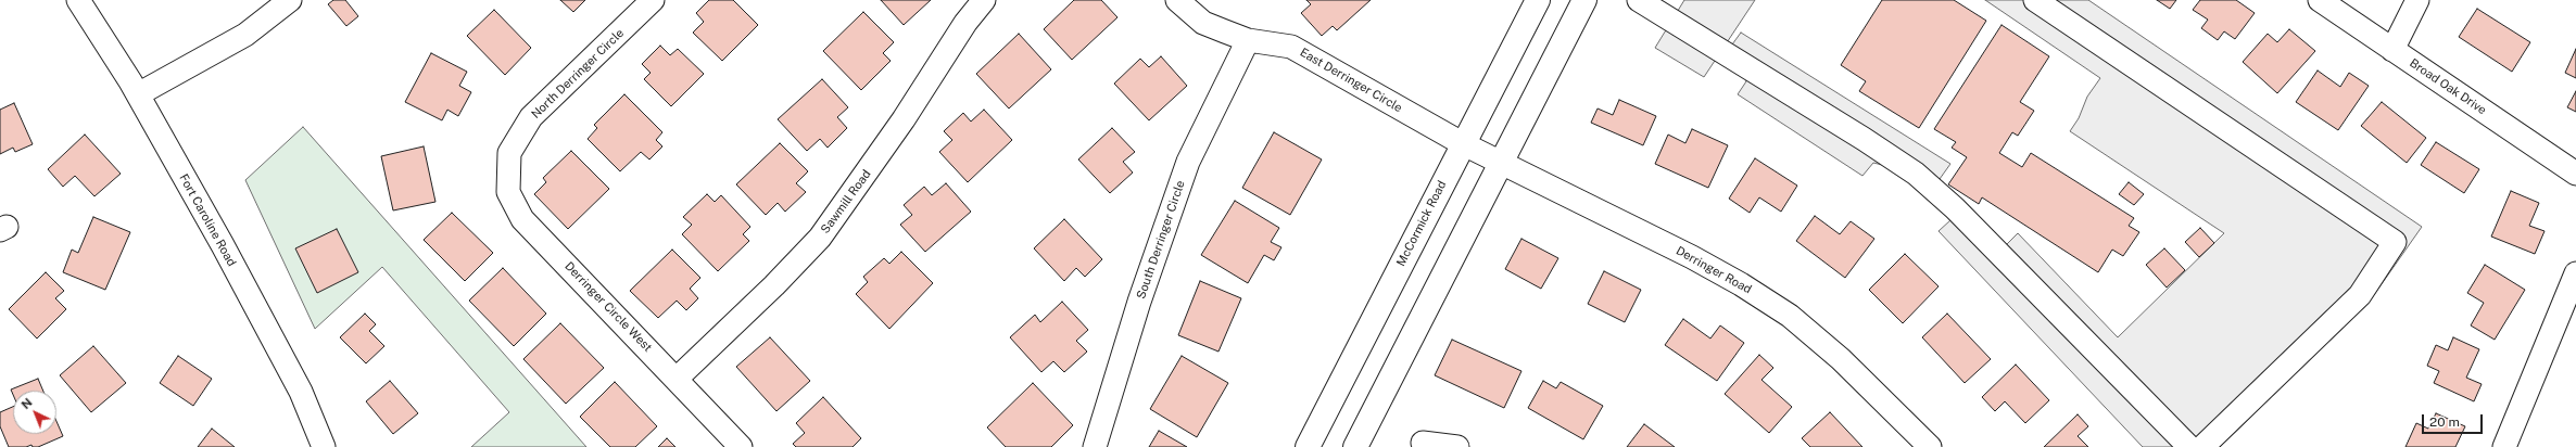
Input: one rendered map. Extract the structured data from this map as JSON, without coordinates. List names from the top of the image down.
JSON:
{
  "streets": {
    "main road": ["McCormick Road"],
    "street": [
      "North Derringer Circle",
      "East Derringer Circle",
      "Broad Oak Drive",
      "Sawmill Road",
      "Fort Caroline Road",
      "South Derringer Circle",
      "Derringer Road",
      "Derringer Circle West"
    ]
  },
  "crossings": [
    ["North Derringer Circle", "Derringer Circle West"],
    ["East Derringer Circle", "McCormick Road"],
    ["East Derringer Circle", "South Derringer Circle"],
    ["East Derringer Circle", "Derringer Road"],
    ["Sawmill Road", "Derringer Circle West"],
    ["McCormick Road", "Derringer Road"]
  ],
  "scale_bar": "20 m",
  "north": "top left"
}
